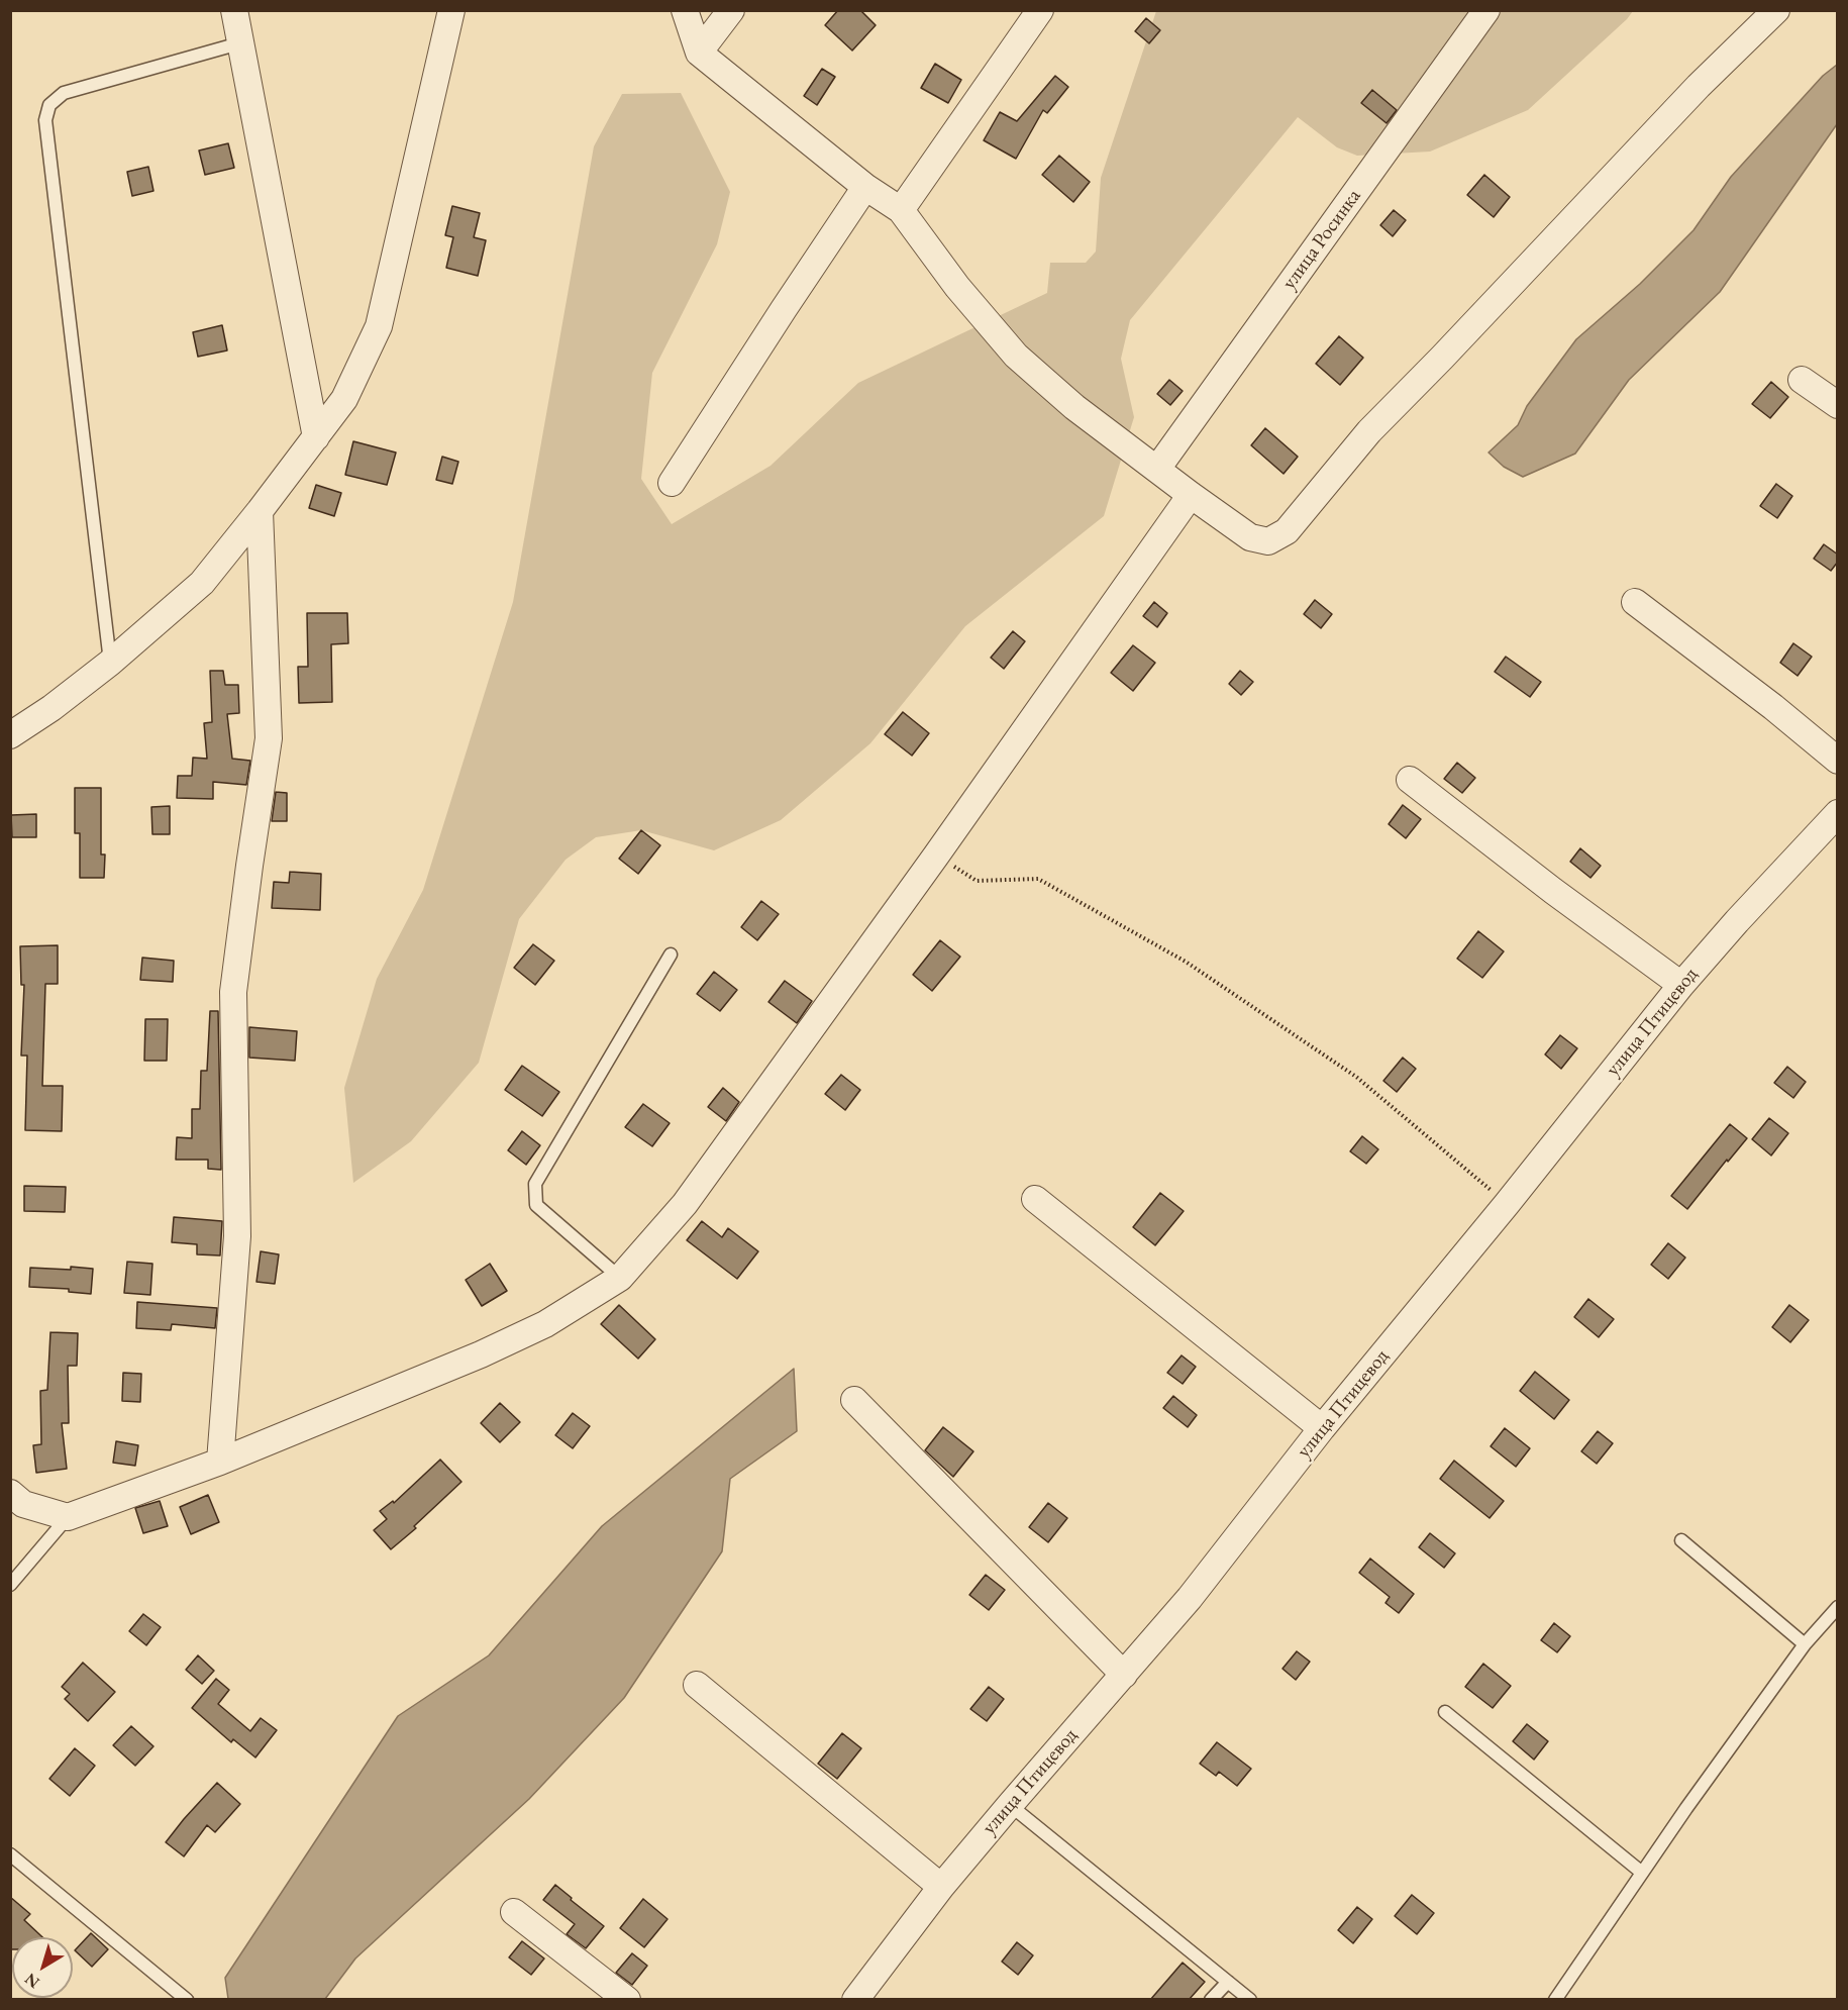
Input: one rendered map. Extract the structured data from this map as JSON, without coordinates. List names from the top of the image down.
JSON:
{
  "streets": {
    "street": ["улица Росинка", "улица Птицевод"]
  },
  "north": "bottom left"
}
